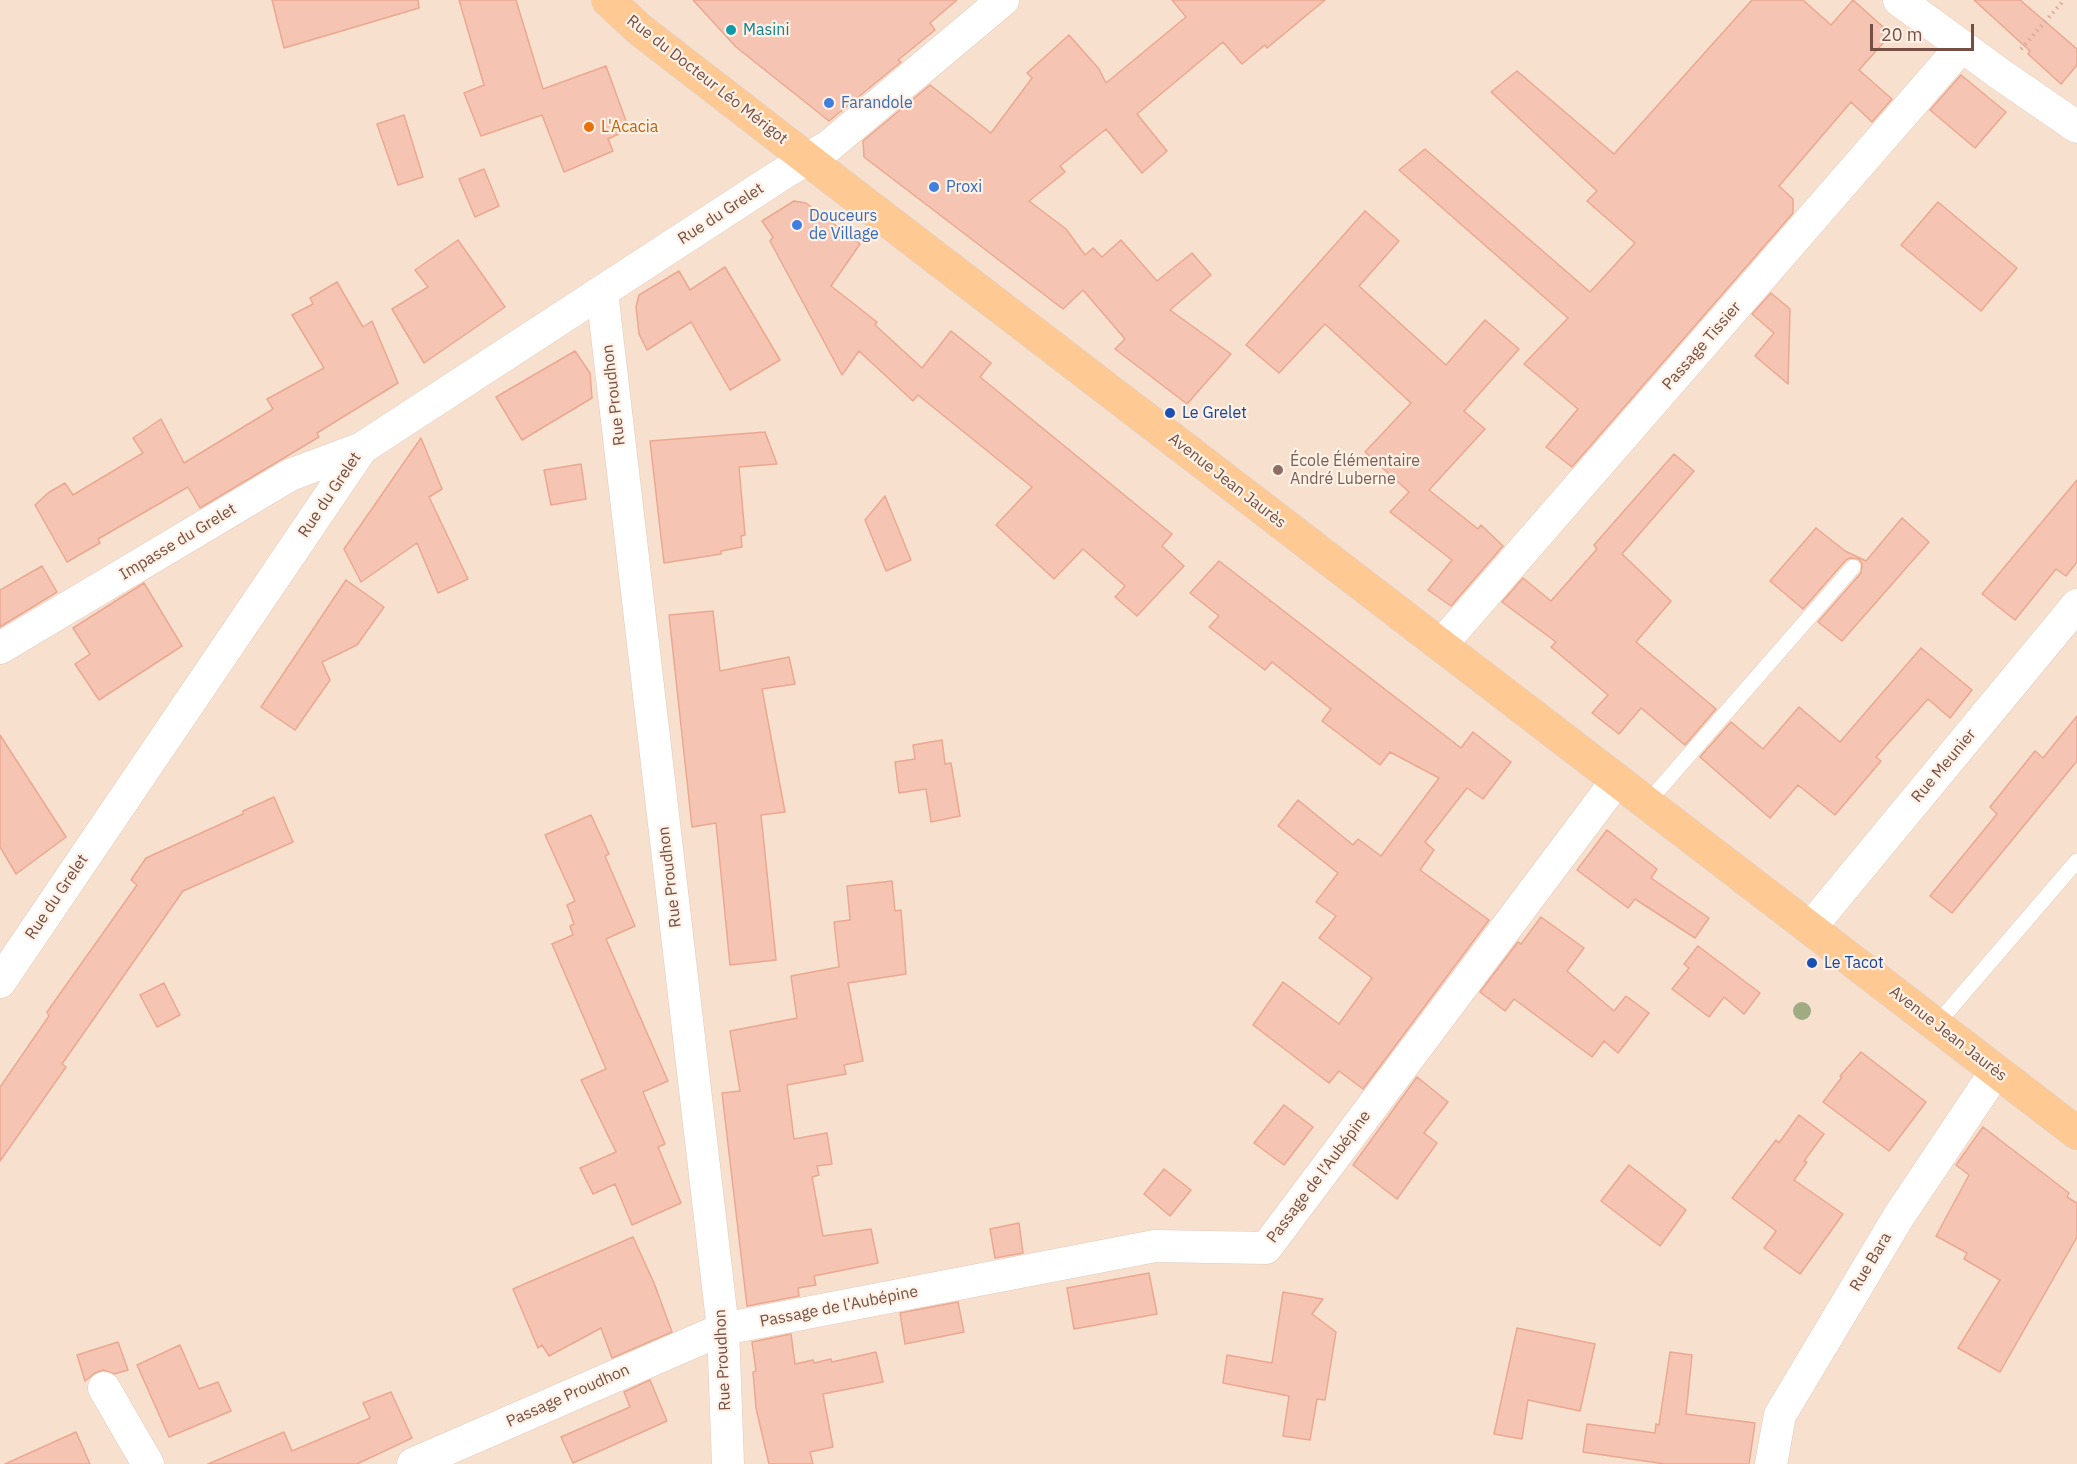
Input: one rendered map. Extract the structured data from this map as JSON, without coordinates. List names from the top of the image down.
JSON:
{
  "streets": {
    "main road": ["Rue du Docteur Léo Mérigot", "Avenue Jean Jaurès"],
    "street": [
      "Rue du Grelet",
      "Passage Tissier",
      "Rue Proudhon",
      "Impasse du Grelet",
      "Rue Meunier",
      "Passage de l'Aubépine",
      "Rue Bara",
      "Passage Proudhon"
    ]
  },
  "crossings": [
    ["Rue du Docteur Léo Mérigot", "Rue du Grelet"],
    ["Rue du Docteur Léo Mérigot", "Avenue Jean Jaurès"],
    ["Rue du Grelet", "Rue Proudhon"],
    ["Rue du Grelet", "Avenue Jean Jaurès"],
    ["Rue du Grelet", "Impasse du Grelet"],
    ["Passage Tissier", "Avenue Jean Jaurès"],
    ["Rue Proudhon", "Passage de l'Aubépine"],
    ["Rue Proudhon", "Passage Proudhon"],
    ["Avenue Jean Jaurès", "Rue Meunier"],
    ["Avenue Jean Jaurès", "Passage de l'Aubépine"],
    ["Avenue Jean Jaurès", "Rue Bara"],
    ["Passage de l'Aubépine", "Passage Proudhon"]
  ],
  "places": [
    "Masini",
    "Farandole",
    "L'Acacia",
    "Proxi",
    "Douceurs de Village",
    "Le Grelet",
    "École Élémentaire André Luberne",
    "Le Tacot"
  ],
  "scale_bar": "20 m"
}
